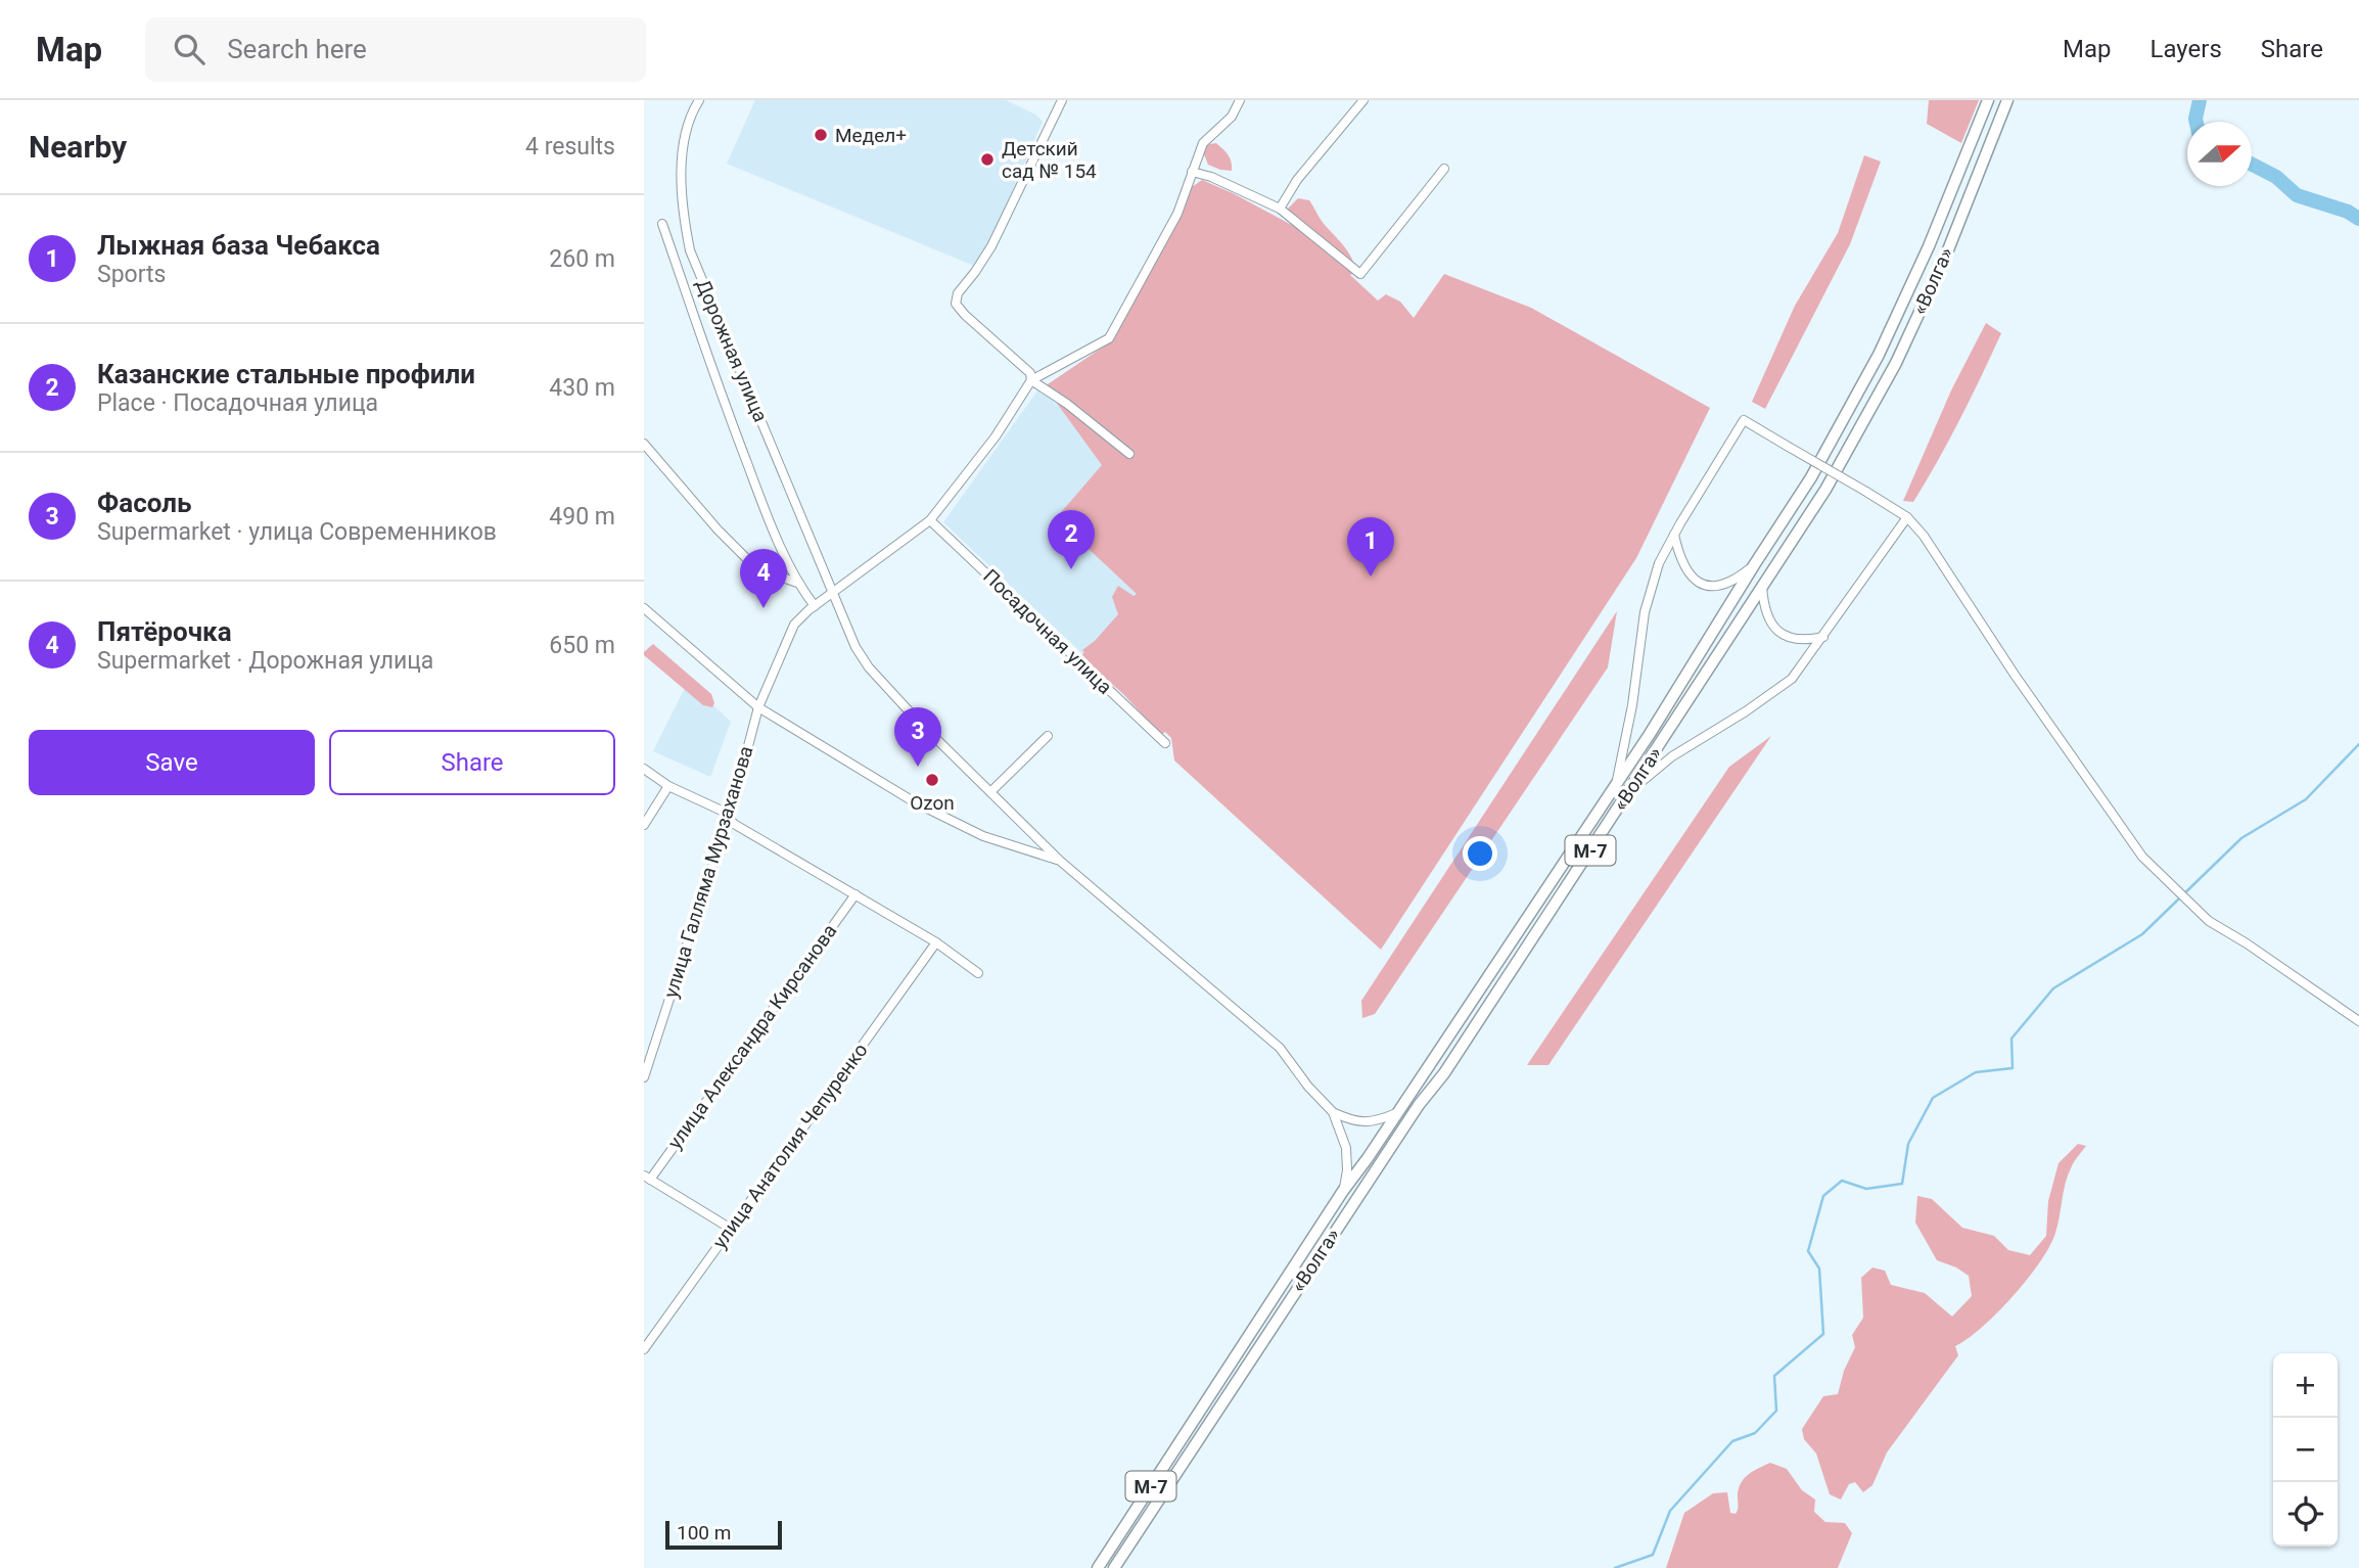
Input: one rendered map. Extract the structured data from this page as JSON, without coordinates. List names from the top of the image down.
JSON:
{
  "streets": {
    "highway": ["«Волга»", "М-7"],
    "street": [
      "Дорожная улица",
      "Посадочная улица",
      "улица Галляма Мурзаханова",
      "улица Александра Кирсанова",
      "улица Анатолия Чепуренко"
    ]
  },
  "crossings": [
    ["Дорожная улица", "улица Галляма Мурзаханова"],
    ["Посадочная улица", "улица Галляма Мурзаханова"]
  ],
  "places": ["Медел+", "Детский сад № 154", "Ozon"],
  "scale_bar": "100 m",
  "north": "right",
  "page": {
    "header": "Map",
    "search": "Search here",
    "nav": ["Map", "Layers", "Share"],
    "heading": ["Nearby", "4 results"],
    "list": [
      {
        "mark": "1",
        "name": "Лыжная база Чебакса",
        "note": "Sports",
        "value": "260 m"
      },
      {
        "mark": "2",
        "name": "Казанские стальные профили",
        "note": "Place · Посадочная улица",
        "value": "430 m"
      },
      {
        "mark": "3",
        "name": "Фасоль",
        "note": "Supermarket · улица Современников",
        "value": "490 m"
      },
      {
        "mark": "4",
        "name": "Пятёрочка",
        "note": "Supermarket · Дорожная улица",
        "value": "650 m"
      }
    ],
    "pins": [
      "2",
      "1",
      "4",
      "3"
    ],
    "buttons": ["Save", "Share"],
    "map_buttons": ["+", "−"],
    "scale": "100 m"
  }
}
